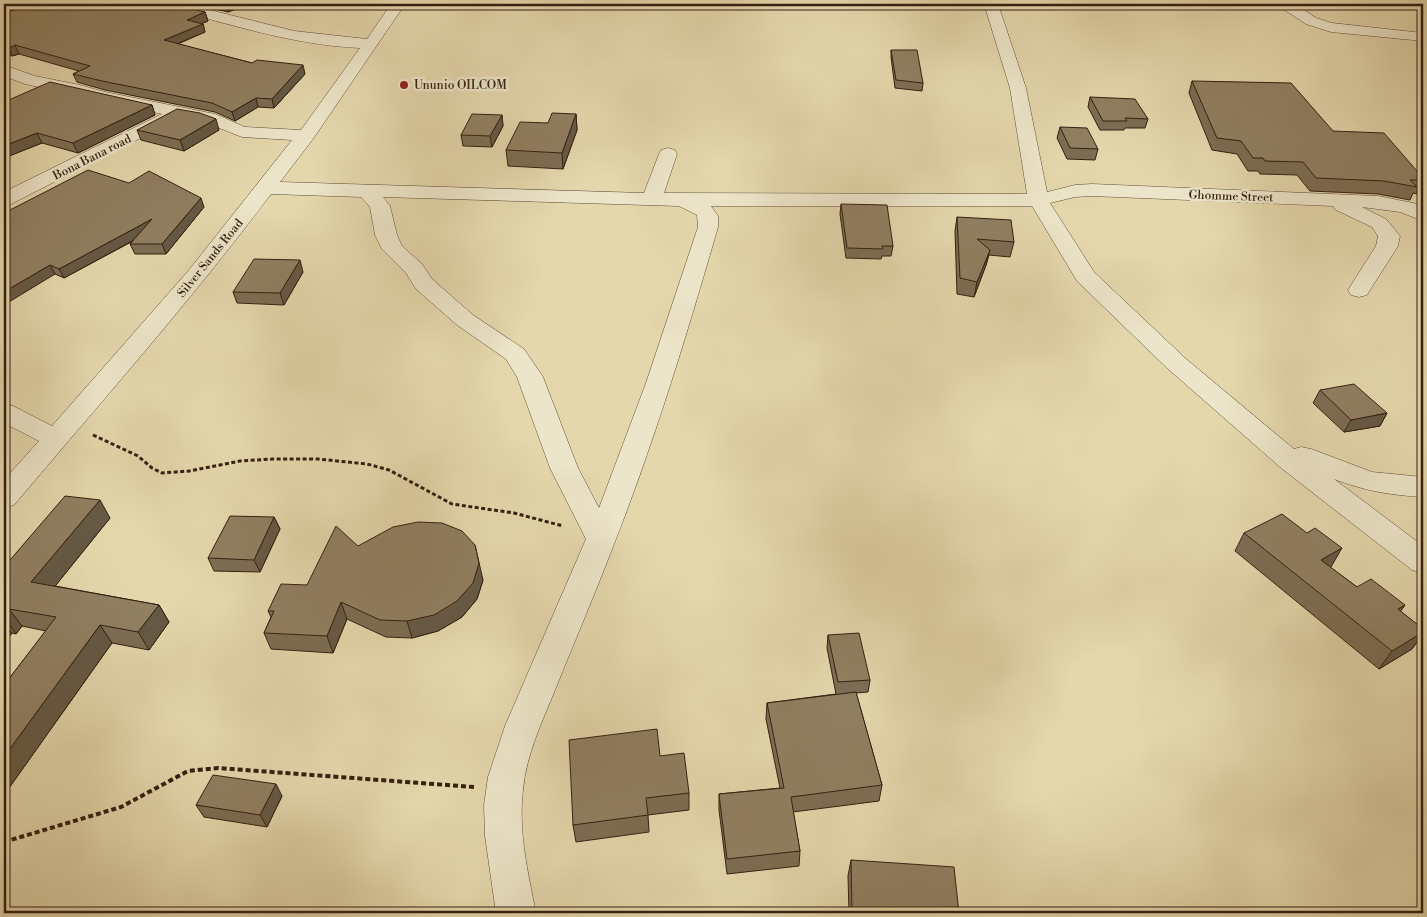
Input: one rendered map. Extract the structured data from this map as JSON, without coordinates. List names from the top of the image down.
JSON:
{
  "streets": {
    "street": ["Bona Bana road", "Ghomme Street", "Silver Sands Road"]
  },
  "crossings": [
    ["Ghomme Street", "Silver Sands Road"]
  ],
  "places": ["Ununio OILCOM"]
}
